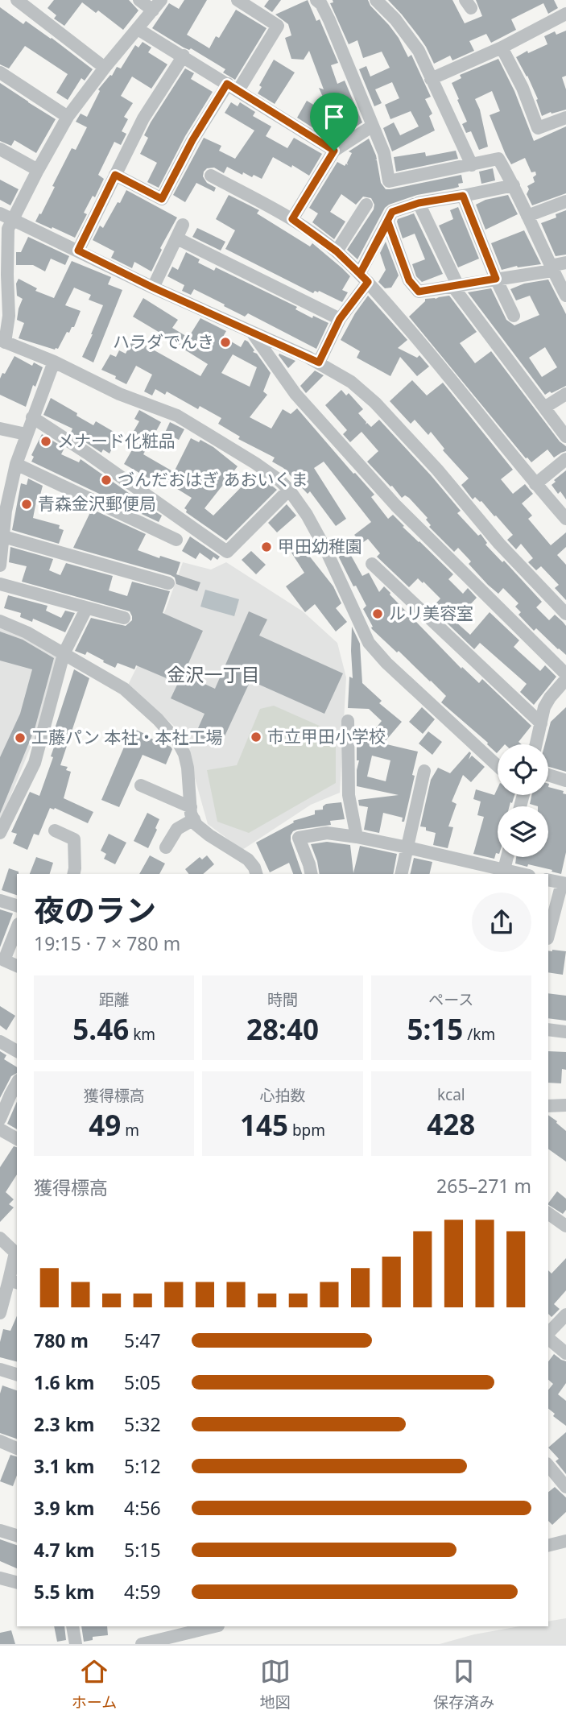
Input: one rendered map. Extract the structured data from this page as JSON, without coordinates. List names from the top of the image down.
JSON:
{
  "districts": ["金沢一丁目"],
  "places": [
    "ハラダでんき",
    "メナード化粧品",
    "づんだおはぎ あおいくま",
    "青森金沢郵便局",
    "甲田幼稚園",
    "ルリ美容室",
    "市立甲田小学校",
    "工藤パン 本社・本社工場"
  ],
  "page": {
    "heading": ["夜のラン", "19:15 · 7 × 780 m"],
    "stats": [
      ["距離", "5.46 km"],
      ["時間", "28:40"],
      ["ペース", "5:15 /km"],
      ["獲得標高", "49 m"],
      ["心拍数", "145 bpm"],
      ["kcal", "428"]
    ],
    "chart": ["獲得標高", "265–271 m"],
    "list": [
      {
        "name": "780 m",
        "note": "5:47"
      },
      {
        "name": "1.6 km",
        "note": "5:05"
      },
      {
        "name": "2.3 km",
        "note": "5:32"
      },
      {
        "name": "3.1 km",
        "note": "5:12"
      },
      {
        "name": "3.9 km",
        "note": "4:56"
      },
      {
        "name": "4.7 km",
        "note": "5:15"
      },
      {
        "name": "5.5 km",
        "note": "4:59"
      }
    ],
    "tabs": ["ホーム", "地図", "保存済み"]
  }
}
